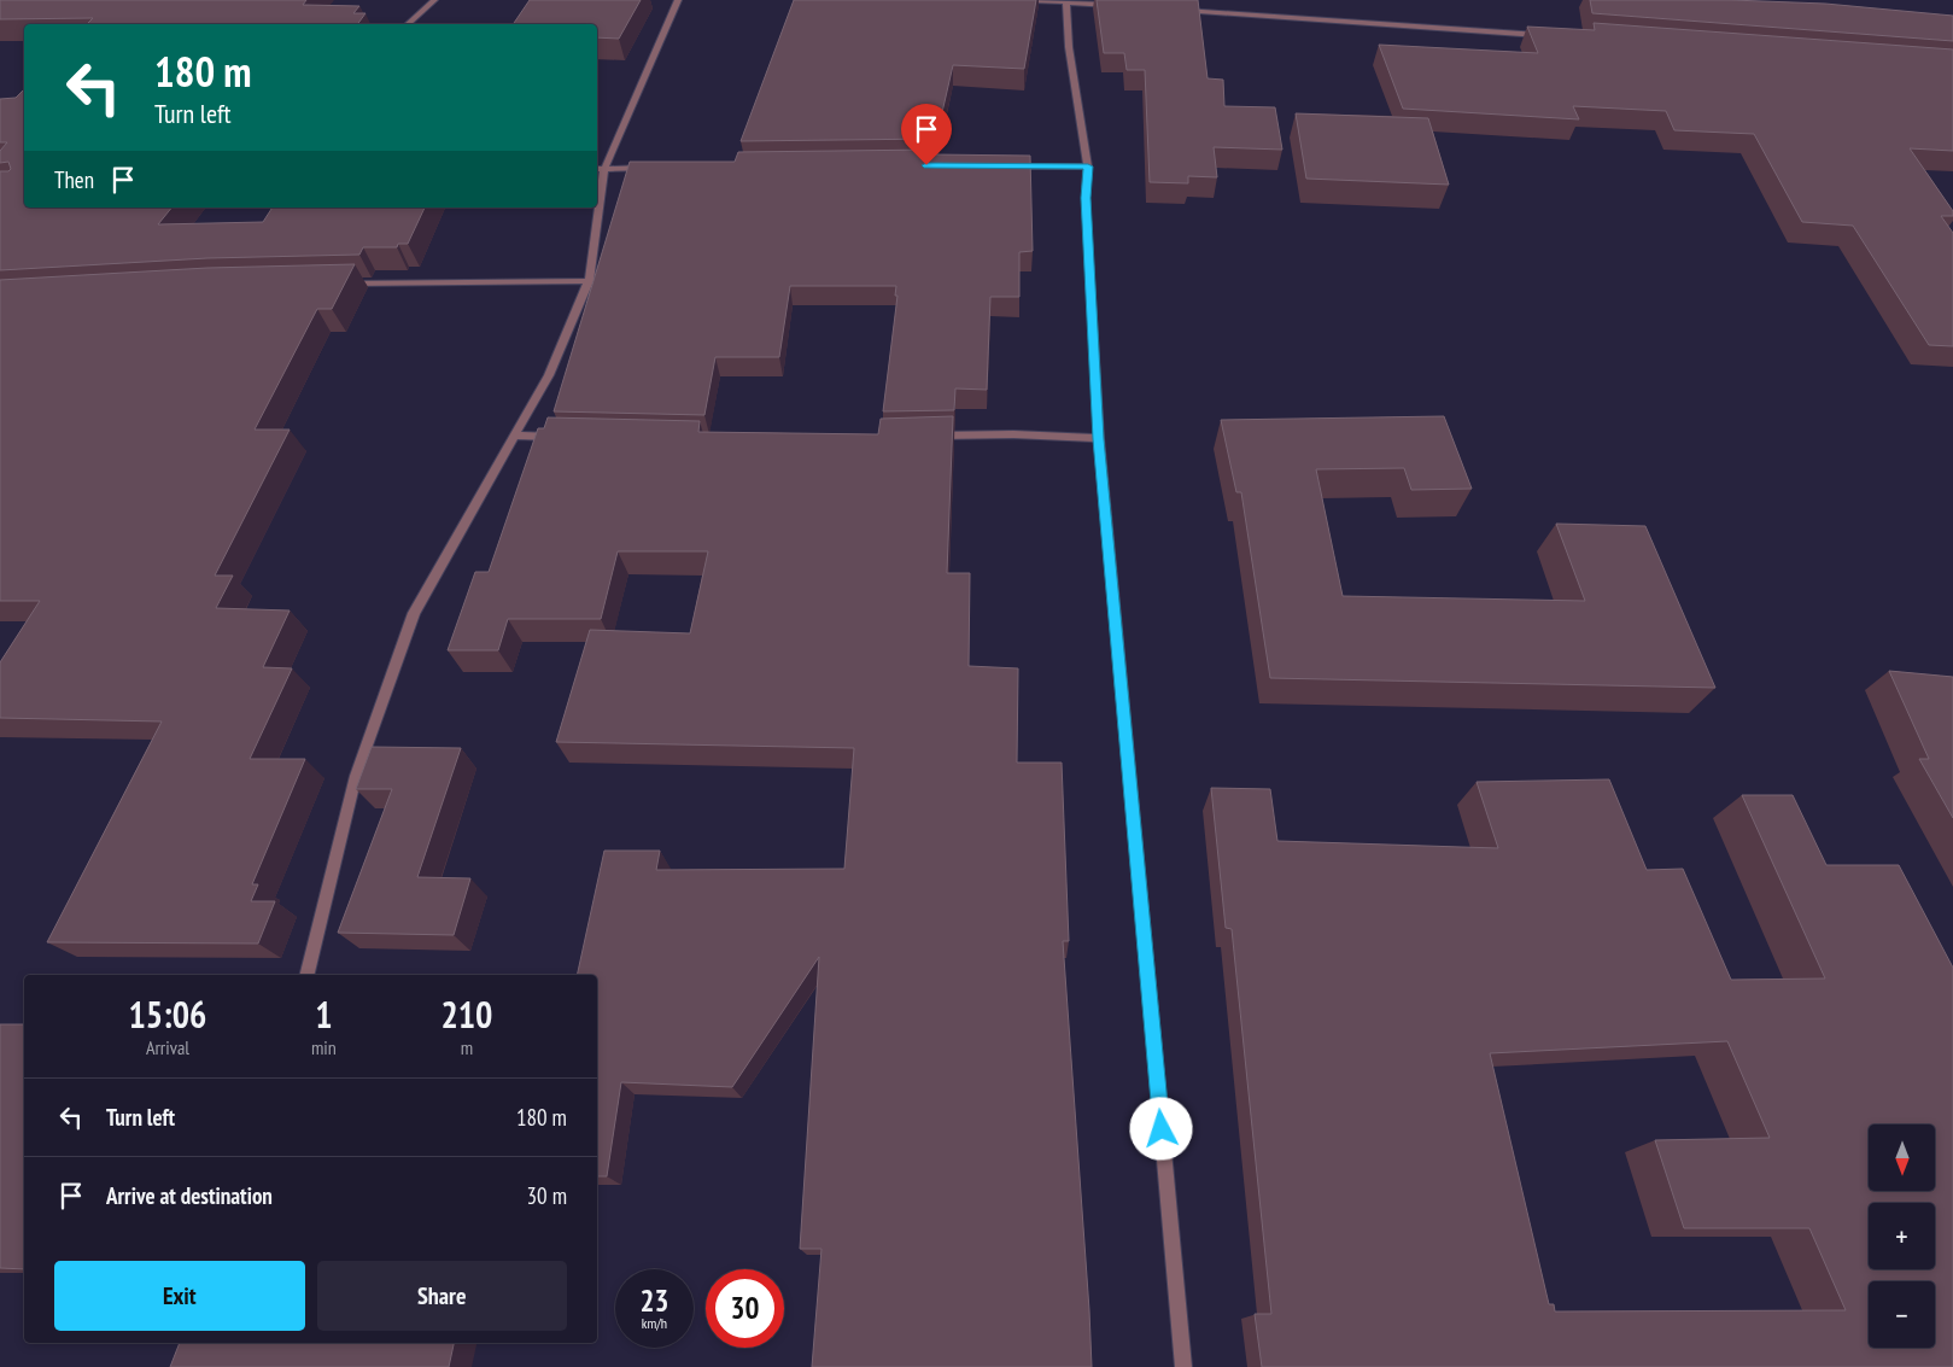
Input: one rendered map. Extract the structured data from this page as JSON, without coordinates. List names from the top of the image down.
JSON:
{
  "north": "bottom",
  "page": {
    "turn": ["180 m", "Turn left"],
    "then": "Then",
    "eta": [
      "15:06",
      "Arrival",
      "1",
      "min",
      "210",
      "m"
    ],
    "list": [
      {
        "name": "Turn left",
        "value": "180 m"
      },
      {
        "name": "Arrive at destination",
        "value": "30 m"
      }
    ],
    "map_buttons": ["+", "−"],
    "buttons": ["Exit", "Share"],
    "speed": "23 km/h",
    "limit": "30"
  }
}
